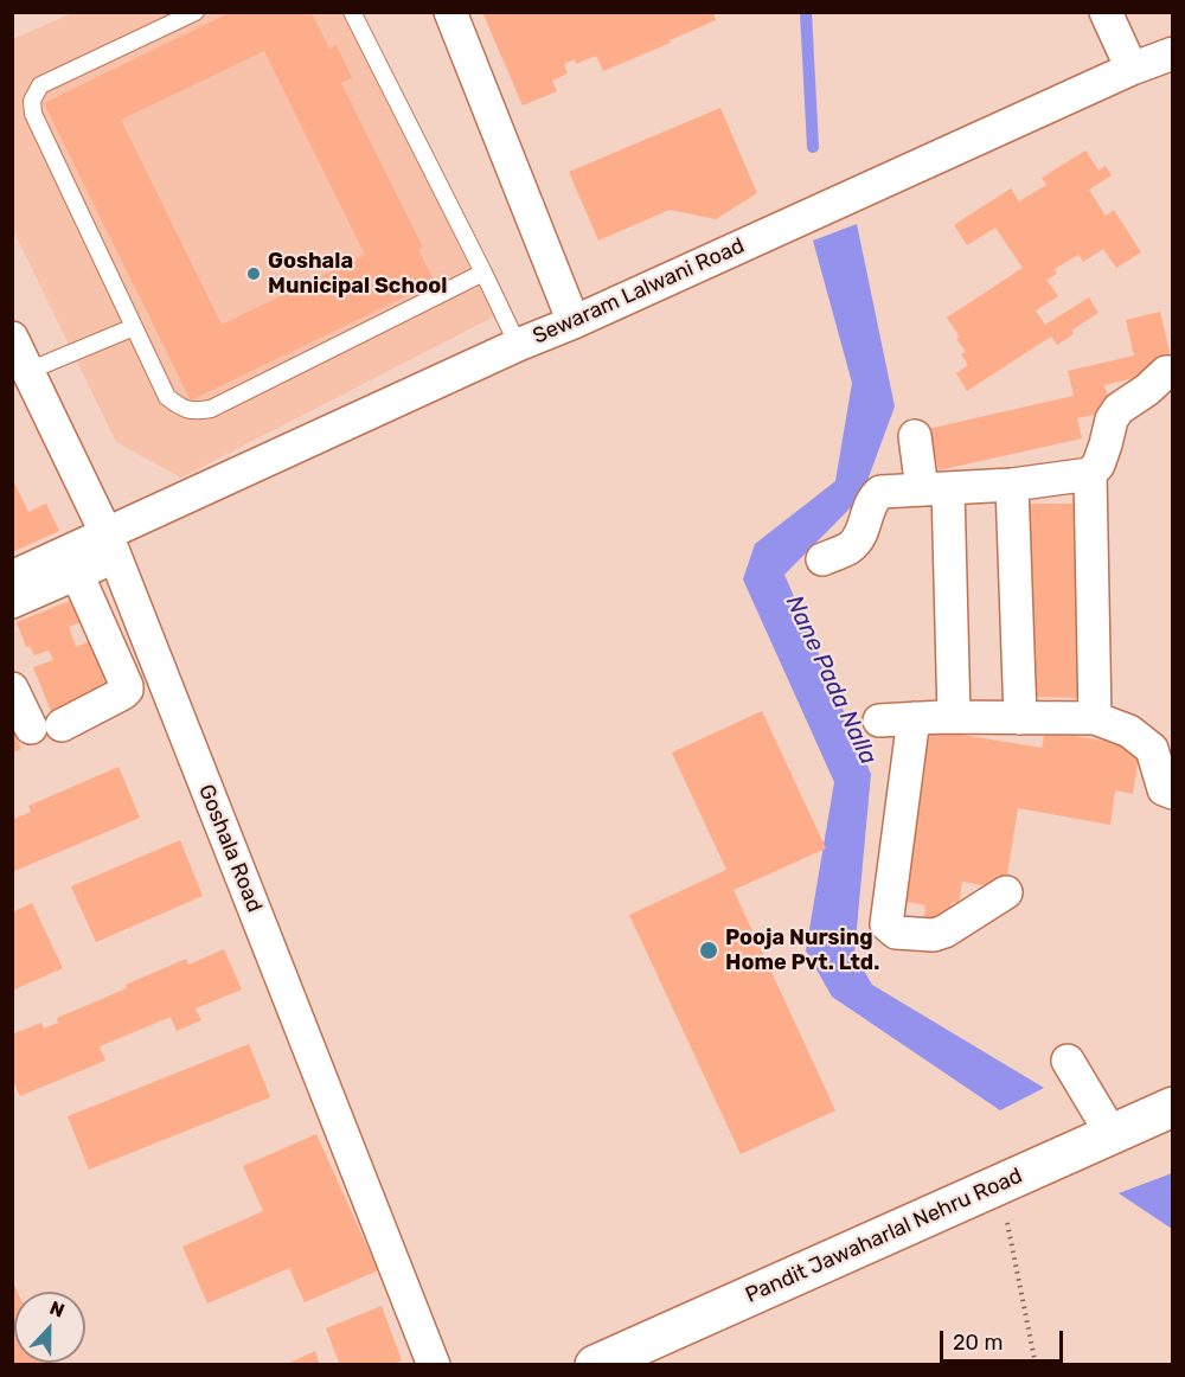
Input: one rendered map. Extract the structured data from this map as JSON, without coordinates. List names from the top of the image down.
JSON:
{
  "streets": {
    "street": ["Sewaram Lalwani Road", "Goshala Road", "Pandit Jawaharlal Nehru Road"]
  },
  "crossings": [
    ["Sewaram Lalwani Road", "Goshala Road"]
  ],
  "water": ["Nane Pada Nalla"],
  "places": ["Goshala Municipal School", "Pooja Nursing Home Pvt. Ltd."],
  "scale_bar": "20 m",
  "north": "top"
}
